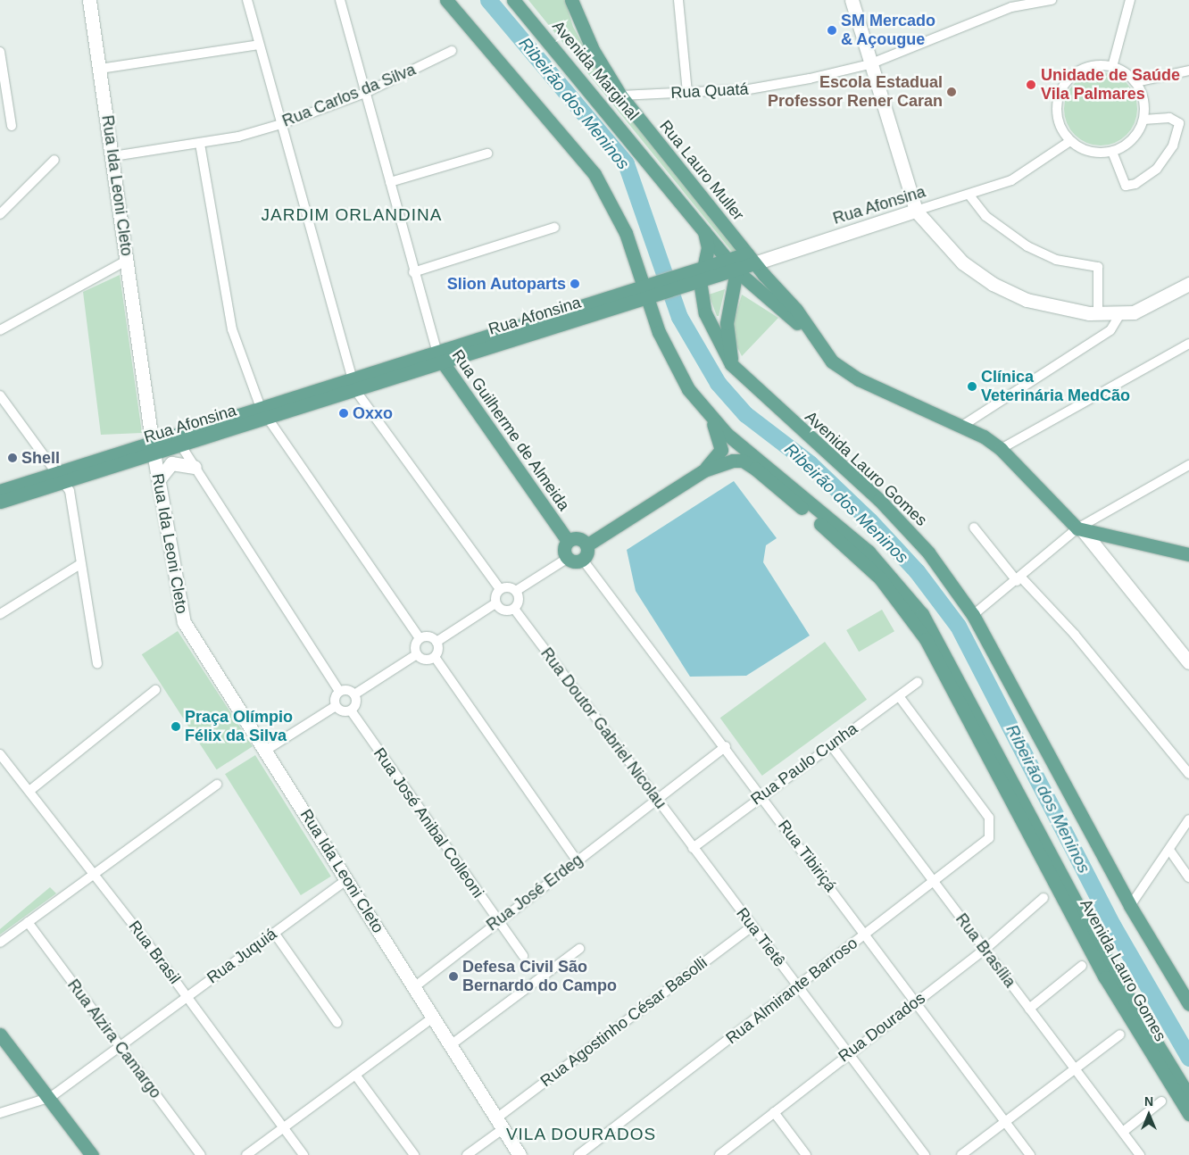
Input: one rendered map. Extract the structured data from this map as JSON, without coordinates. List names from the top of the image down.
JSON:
{
  "streets": {
    "main road": [
      "Avenida Marginal",
      "Rua Lauro Muller",
      "Rua Afonsina",
      "Rua Guilherme de Almeida",
      "Avenida Lauro Gomes"
    ],
    "street": [
      "Rua Quatá",
      "Rua Carlos da Silva",
      "Rua Ida Leoni Cleto",
      "Rua Doutor Gabriel Nicolau",
      "Rua Paulo Cunha",
      "Rua José Anibal Colleoni",
      "Rua Tibiriçá",
      "Rua José Erdeg",
      "Rua Tietê",
      "Rua Brasília",
      "Rua Brasil",
      "Rua Juquiá",
      "Rua Almirante Barroso",
      "Rua Agostinho César Basolli",
      "Rua Dourados",
      "Rua Alzira Camargo"
    ]
  },
  "crossings": [
    ["Avenida Marginal", "Rua Lauro Muller"],
    ["Avenida Marginal", "Rua Afonsina"],
    ["Rua Quatá", "Rua Lauro Muller"],
    ["Rua Carlos da Silva", "Rua Ida Leoni Cleto"],
    ["Rua Carlos da Silva", "Rua Guilherme de Almeida"],
    ["Rua Lauro Muller", "Rua Afonsina"],
    ["Rua Ida Leoni Cleto", "Rua Afonsina"],
    ["Rua Ida Leoni Cleto", "Rua José Erdeg"],
    ["Rua Ida Leoni Cleto", "Rua Juquiá"],
    ["Rua Ida Leoni Cleto", "Rua Agostinho César Basolli"],
    ["Rua Afonsina", "Rua Guilherme de Almeida"],
    ["Rua Afonsina", "Avenida Lauro Gomes"],
    ["Rua Guilherme de Almeida", "Rua Tibiriçá"],
    ["Rua Doutor Gabriel Nicolau", "Rua Paulo Cunha"],
    ["Rua Doutor Gabriel Nicolau", "Rua José Erdeg"],
    ["Rua Doutor Gabriel Nicolau", "Rua Tietê"],
    ["Rua Paulo Cunha", "Rua Tibiriçá"],
    ["Rua Paulo Cunha", "Rua Tietê"],
    ["Rua Paulo Cunha", "Rua Brasília"],
    ["Rua Paulo Cunha", "Rua Almirante Barroso"],
    ["Rua José Anibal Colleoni", "Rua José Erdeg"],
    ["Rua Tibiriçá", "Rua José Erdeg"],
    ["Rua Tibiriçá", "Rua Almirante Barroso"],
    ["Rua Tibiriçá", "Rua Dourados"],
    ["Rua Tietê", "Rua Almirante Barroso"],
    ["Rua Tietê", "Rua Agostinho César Basolli"],
    ["Rua Tietê", "Rua Dourados"],
    ["Rua Brasília", "Rua Almirante Barroso"],
    ["Rua Brasília", "Rua Dourados"],
    ["Rua Brasil", "Rua Juquiá"],
    ["Rua Juquiá", "Rua Alzira Camargo"]
  ],
  "districts": ["JARDIM ORLANDINA", "VILA DOURADOS"],
  "water": ["Ribeirão dos Meninos"],
  "places": [
    "SM Mercado & Açougue",
    "Unidade de Saúde Vila Palmares",
    "Escola Estadual Professor Rener Caran",
    "Slion Autoparts",
    "Clínica Veterinária MedCão",
    "Oxxo",
    "Shell",
    "Praça Olímpio Félix da Silva",
    "Defesa Civil São Bernardo do Campo"
  ],
  "north": "top"
}
